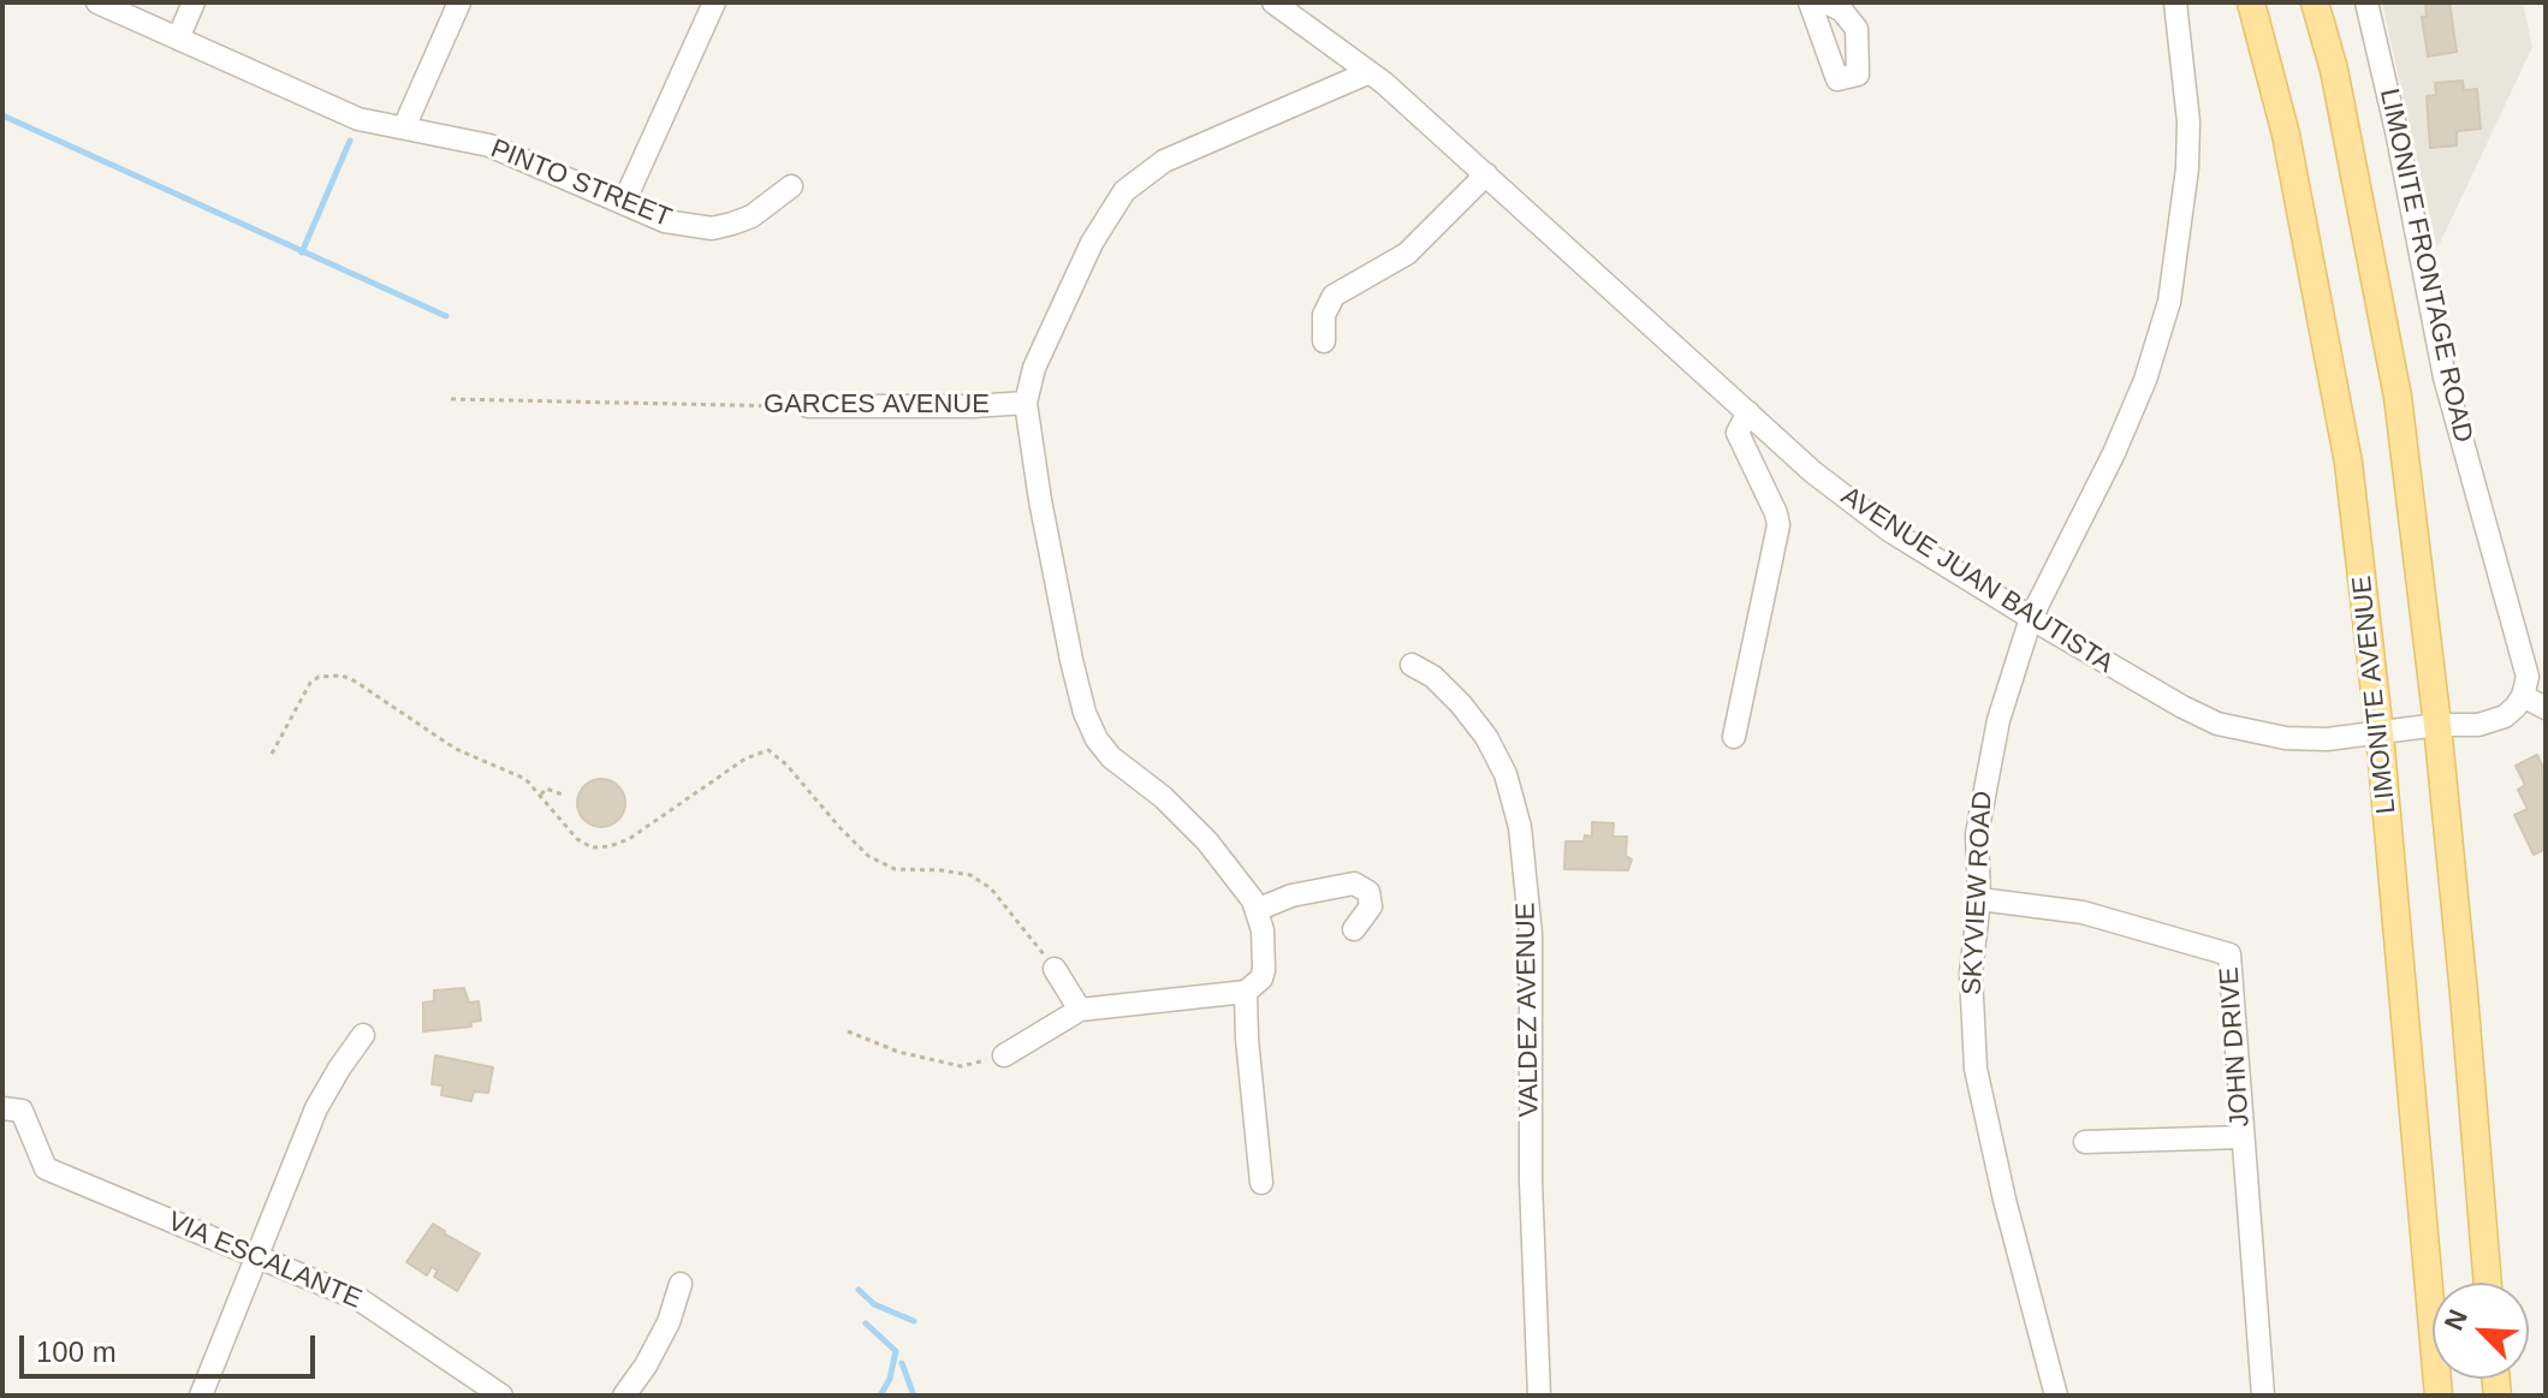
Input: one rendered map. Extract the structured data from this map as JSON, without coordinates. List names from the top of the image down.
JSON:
{
  "streets": {
    "main road": ["LIMONITE AVENUE"],
    "street": [
      "PINTO STREET",
      "LIMONITE FRONTAGE ROAD",
      "GARCES AVENUE",
      "AVENUE JUAN BAUTISTA",
      "SKYVIEW ROAD",
      "VALDEZ AVENUE",
      "JOHN DRIVE",
      "VIA ESCALANTE"
    ]
  },
  "crossings": [
    ["LIMONITE FRONTAGE ROAD", "AVENUE JUAN BAUTISTA"],
    ["GARCES AVENUE", "AVENUE JUAN BAUTISTA"],
    ["AVENUE JUAN BAUTISTA", "LIMONITE AVENUE"],
    ["AVENUE JUAN BAUTISTA", "SKYVIEW ROAD"],
    ["SKYVIEW ROAD", "JOHN DRIVE"]
  ],
  "scale_bar": "100 m",
  "north": "top left"
}
